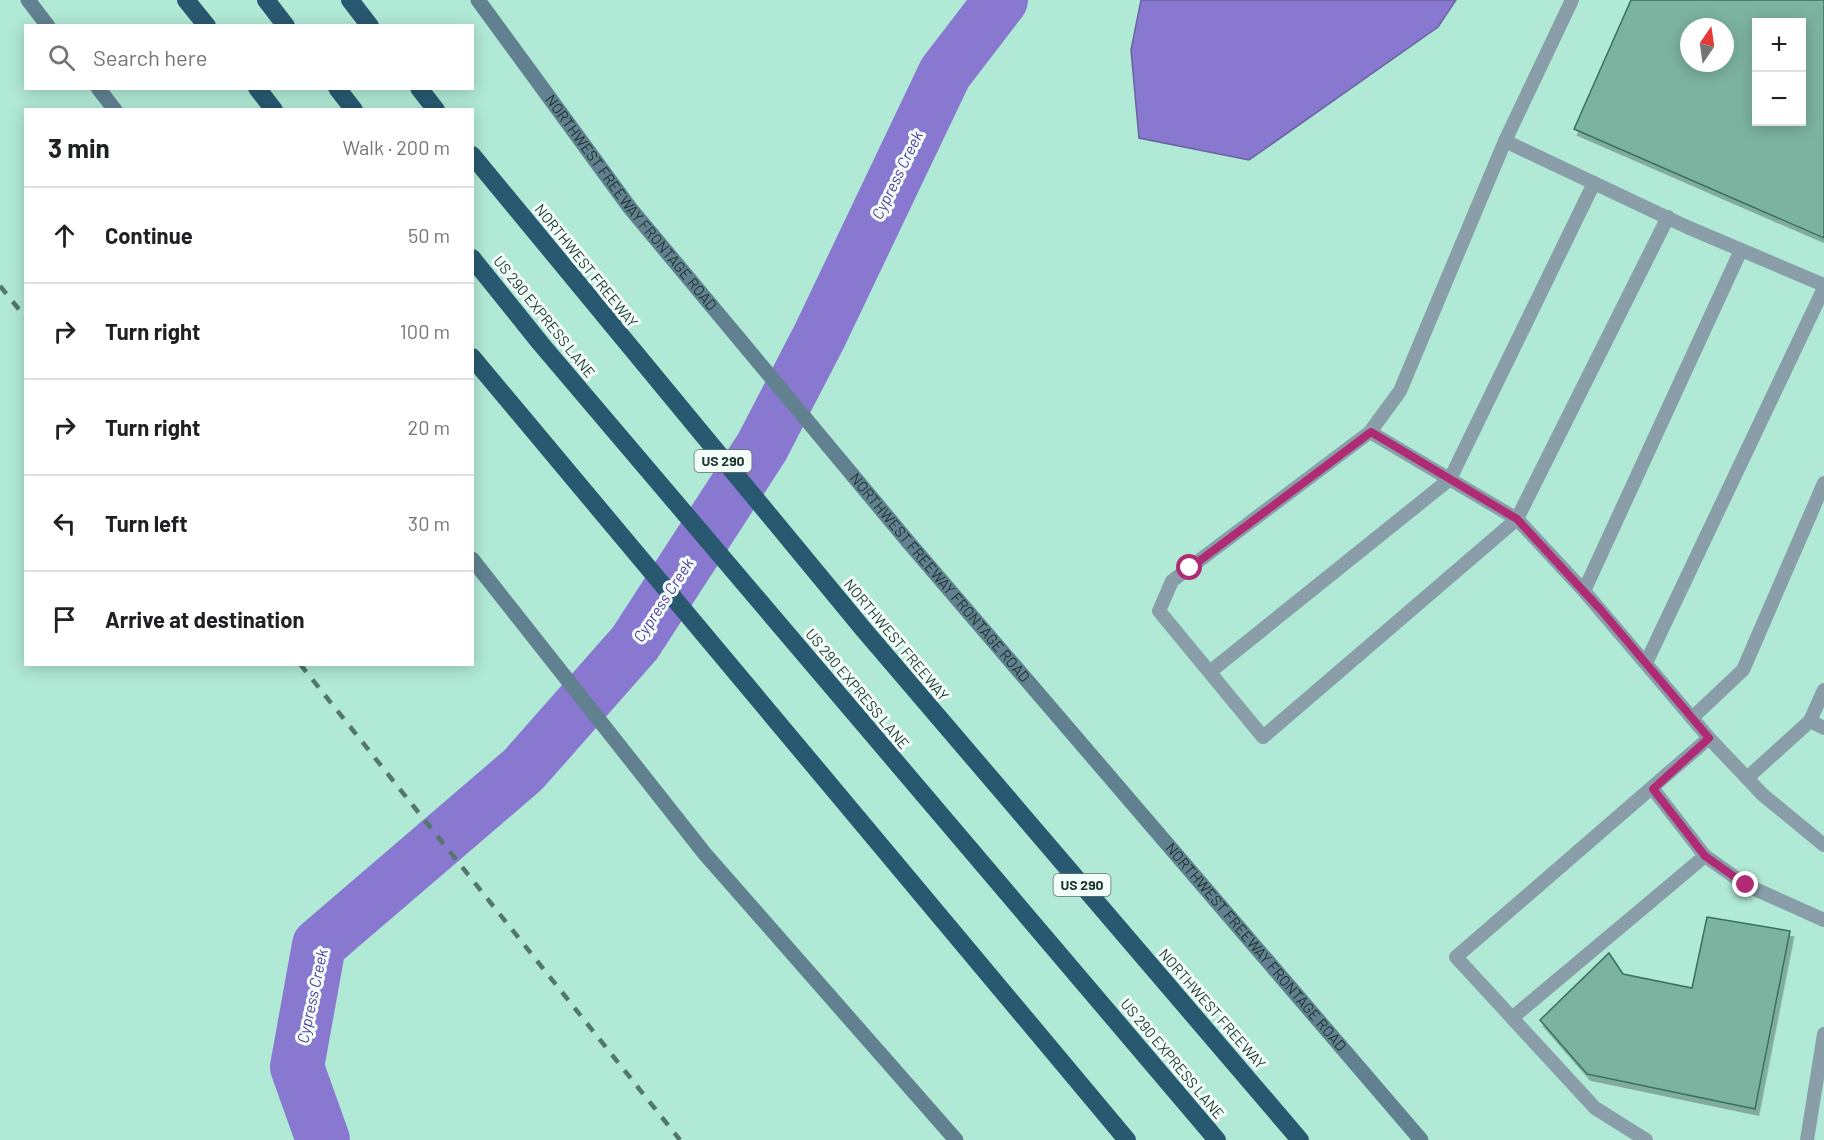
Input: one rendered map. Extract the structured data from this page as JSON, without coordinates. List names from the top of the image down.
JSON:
{
  "streets": {
    "highway": ["NORTHWEST FREEWAY", "US 290 EXPRESS LANE", "US 290"],
    "main road": ["NORTHWEST FREEWAY FRONTAGE ROAD"]
  },
  "water": ["Cypress Creek"],
  "north": "top",
  "page": {
    "map_buttons": ["+", "−"],
    "search": "Search here",
    "heading": ["3 min", "Walk · 200 m"],
    "list": [
      ["Continue", "50 m"],
      ["Turn right", "100 m"],
      ["Turn right", "20 m"],
      ["Turn left", "30 m"],
      "Arrive at destination"
    ]
  }
}
